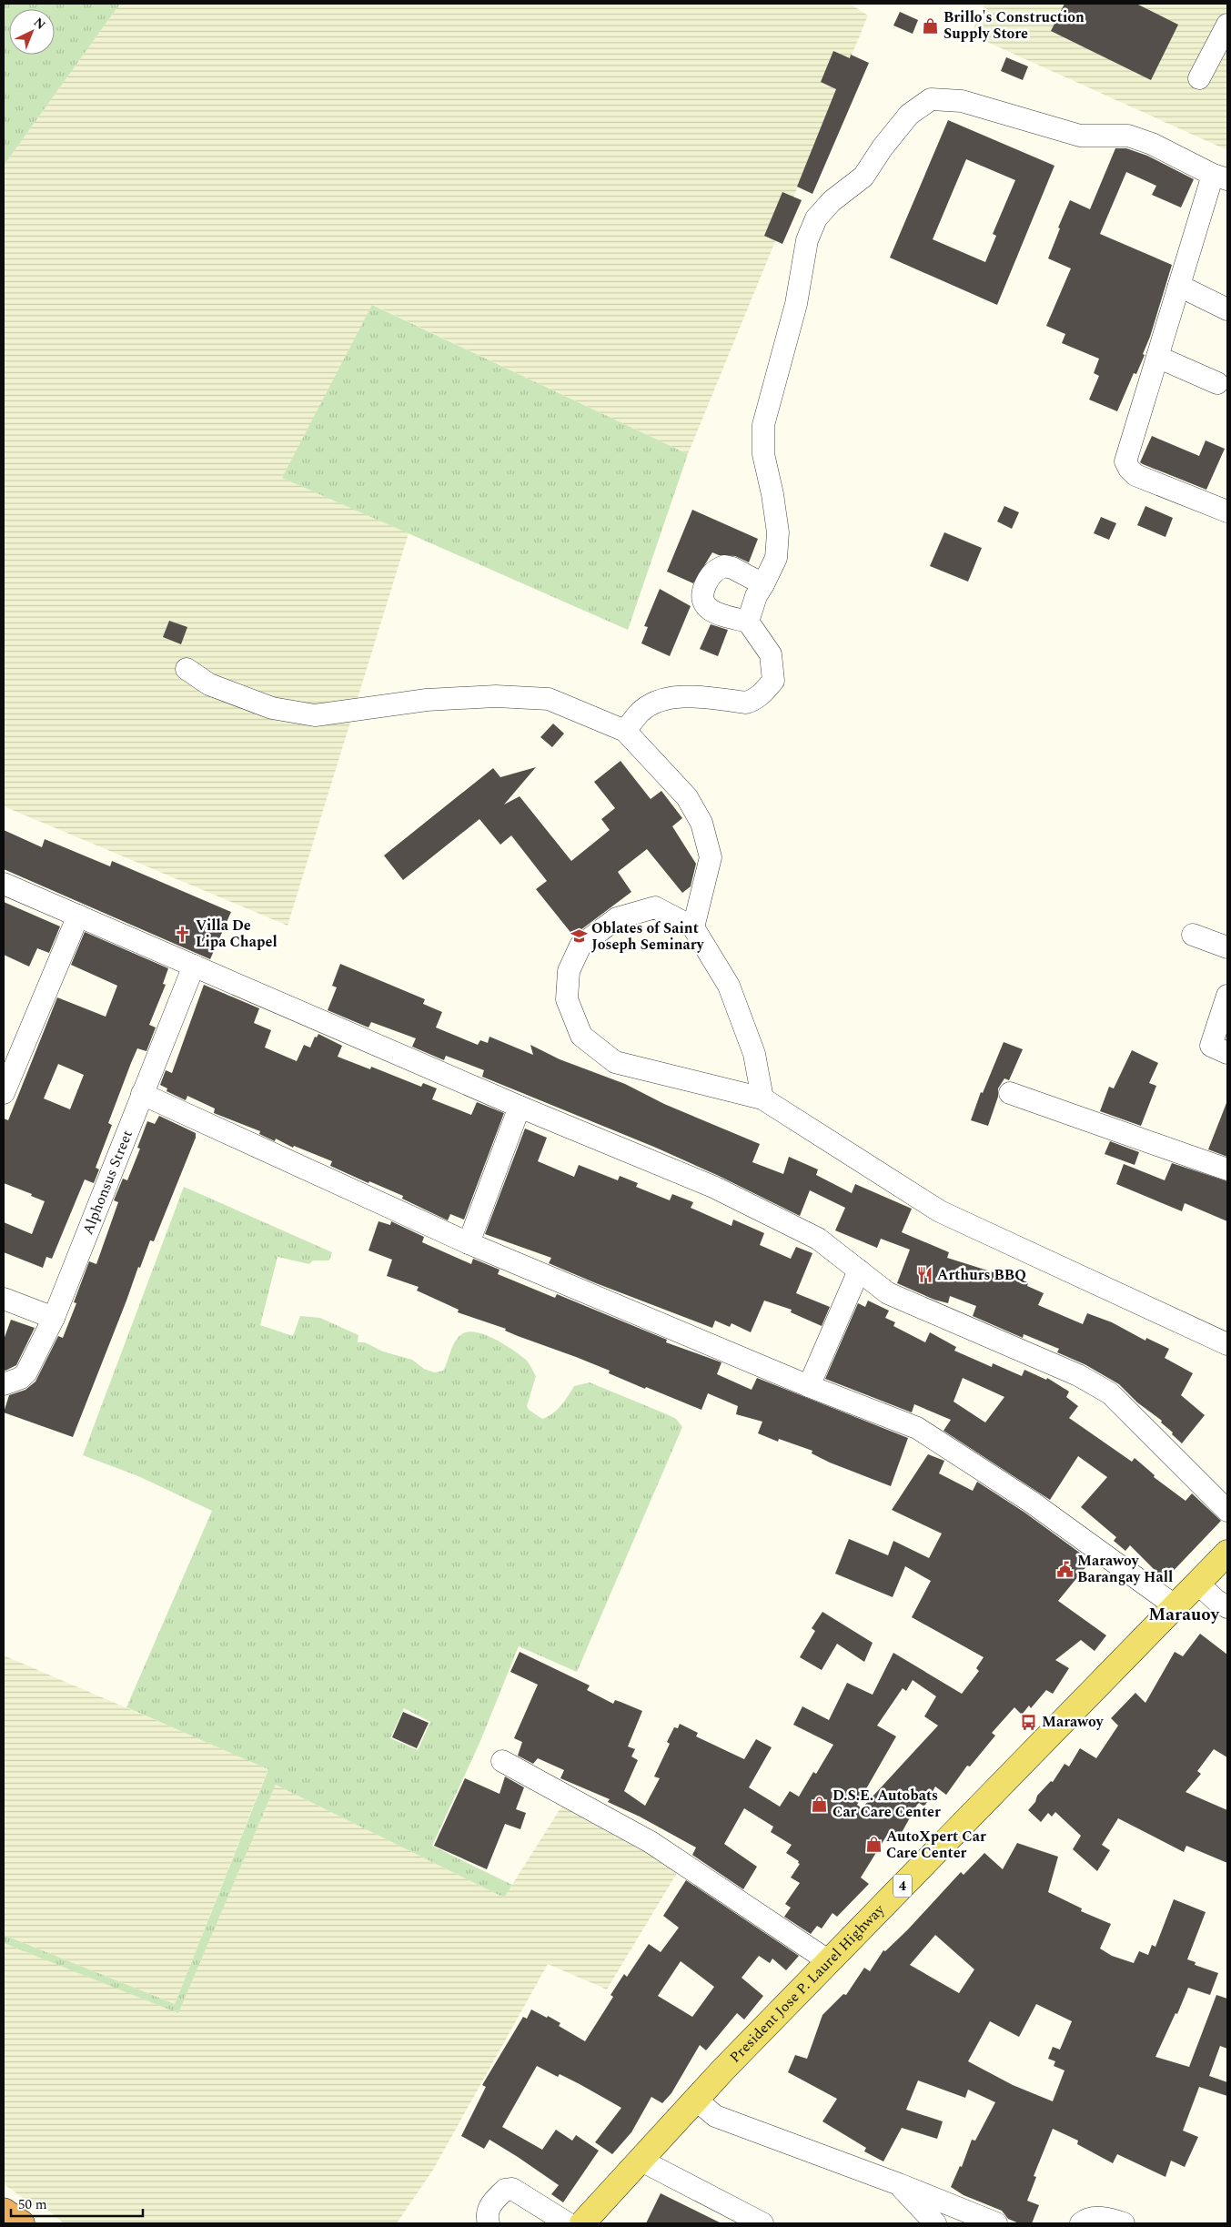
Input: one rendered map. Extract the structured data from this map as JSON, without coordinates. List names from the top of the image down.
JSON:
{
  "streets": {
    "main road": ["4", "President Jose P. Laurel Highway"],
    "street": ["Alphonsus Street"]
  },
  "districts": ["Marauoy"],
  "places": {
    "shop": ["Brillo's Construction Supply Store", "D.S.E. Autobats Car Care Center", "AutoXpert Car Care Center"],
    "church": ["Villa De Lipa Chapel"],
    "school or university": ["Oblates of Saint Joseph Seminary"],
    "restaurant": ["Arthurs BBQ"],
    "public building": ["Marawoy Barangay Hall"],
    "bus stop": ["Marawoy"]
  },
  "scale_bar": "50 m",
  "north": "top right"
}
